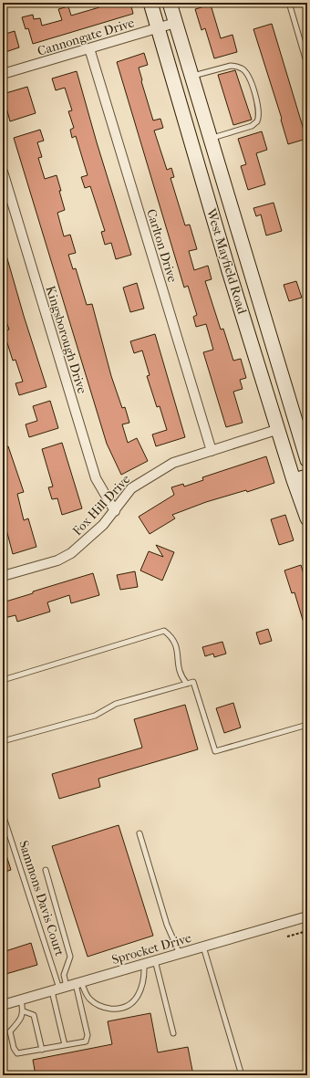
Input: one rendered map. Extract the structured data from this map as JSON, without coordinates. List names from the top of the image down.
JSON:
{
  "streets": {
    "main road": ["West Mayfield Road"],
    "street": [
      "Cannongate Drive",
      "Carlton Drive",
      "Kingsborough Drive",
      "Fox Hill Drive",
      "Sprocket Drive"
    ],
    "lane": ["Sammons Davis Court"]
  },
  "crossings": [
    ["Cannongate Drive", "Carlton Drive"],
    ["Cannongate Drive", "West Mayfield Road"],
    ["Carlton Drive", "Fox Hill Drive"],
    ["West Mayfield Road", "Fox Hill Drive"],
    ["Kingsborough Drive", "Fox Hill Drive"],
    ["Sammons Davis Court", "Sprocket Drive"]
  ]
}
